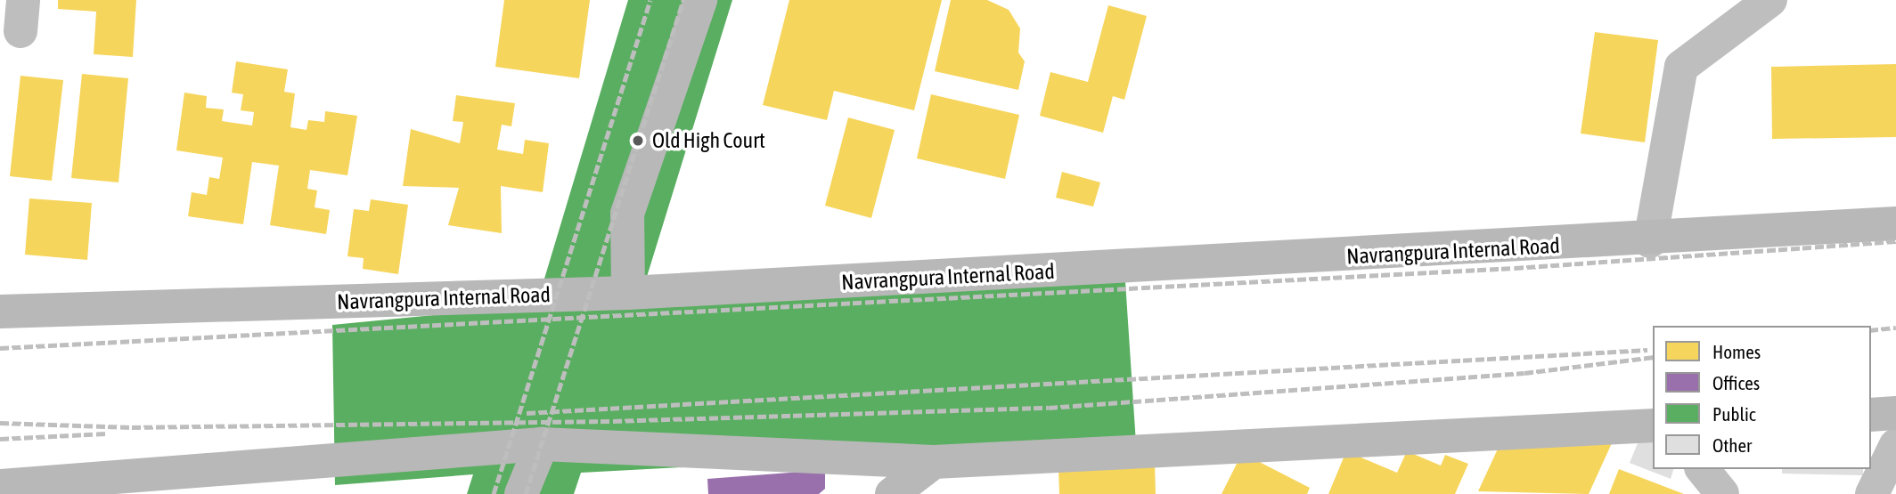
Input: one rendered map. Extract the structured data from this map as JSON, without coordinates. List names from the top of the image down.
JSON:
{
  "streets": {
    "street": ["Navrangpura Internal Road"]
  },
  "places": ["Old High Court"],
  "legend": [
    "Homes",
    "Offices",
    "Public",
    "Other"
  ]
}
